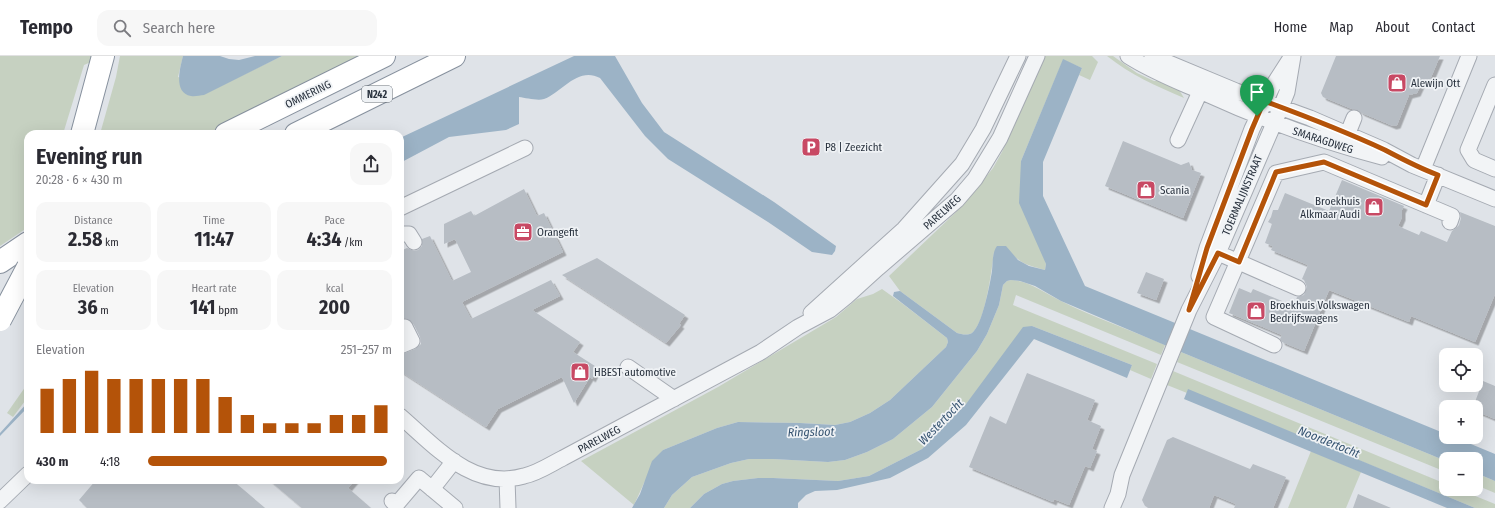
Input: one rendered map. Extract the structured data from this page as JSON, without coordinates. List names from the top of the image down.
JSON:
{
  "streets": {
    "highway": ["OMMERING", "N242"],
    "street": ["SMARAGDWEG", "TOERMALIJNSTRAAT", "PARELWEG"]
  },
  "crossings": [
    ["SMARAGDWEG", "TOERMALIJNSTRAAT"]
  ],
  "water": ["Westertocht", "Ringsloot", "Noordertocht"],
  "places": {
    "shop": [
      "Alewijn Ott",
      "Scania",
      "Broekhuis Alkmaar Audi",
      "Broekhuis Volkswagen Bedrijfswagens",
      "HBEST automotive"
    ],
    "parking": ["P8 | Zeezicht"],
    "office": ["Orangefit"]
  },
  "page": {
    "header": "Tempo",
    "search": "Search here",
    "nav": [
      "Home",
      "Map",
      "About",
      "Contact"
    ],
    "heading": ["Evening run", "20:28 · 6 × 430 m"],
    "stats": [
      ["Distance", "2.58 km"],
      ["Time", "11:47"],
      ["Pace", "4:34 /km"],
      ["Elevation", "36 m"],
      ["Heart rate", "141 bpm"],
      ["kcal", "200"]
    ],
    "chart": ["Elevation", "251–257 m"],
    "map_buttons": ["+", "−"],
    "list": [
      {
        "name": "430 m",
        "note": "4:18"
      }
    ]
  }
}
